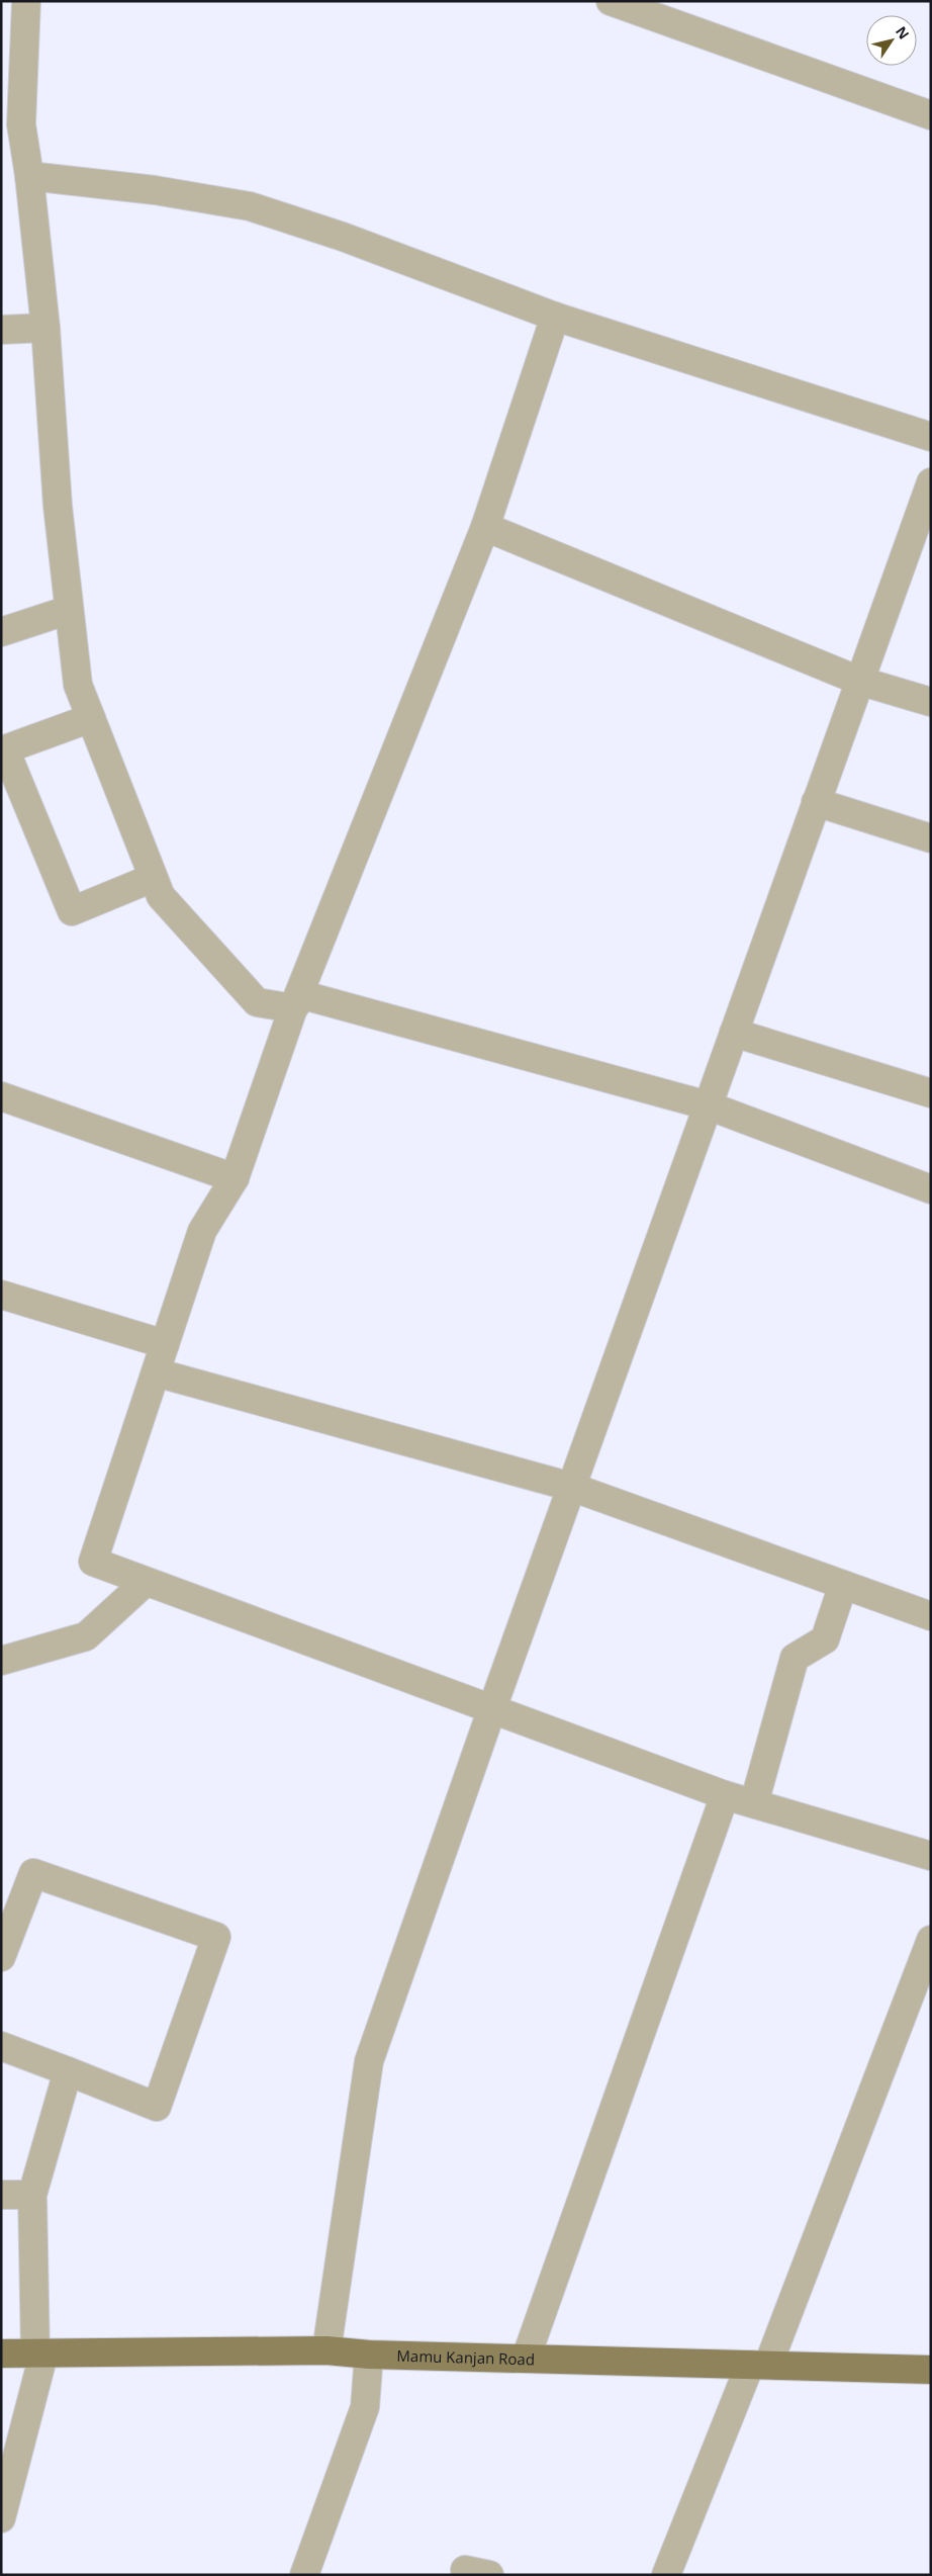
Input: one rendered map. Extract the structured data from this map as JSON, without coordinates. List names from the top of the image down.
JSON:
{
  "streets": {
    "main road": ["Mamu Kanjan Road"]
  },
  "north": "top right"
}
